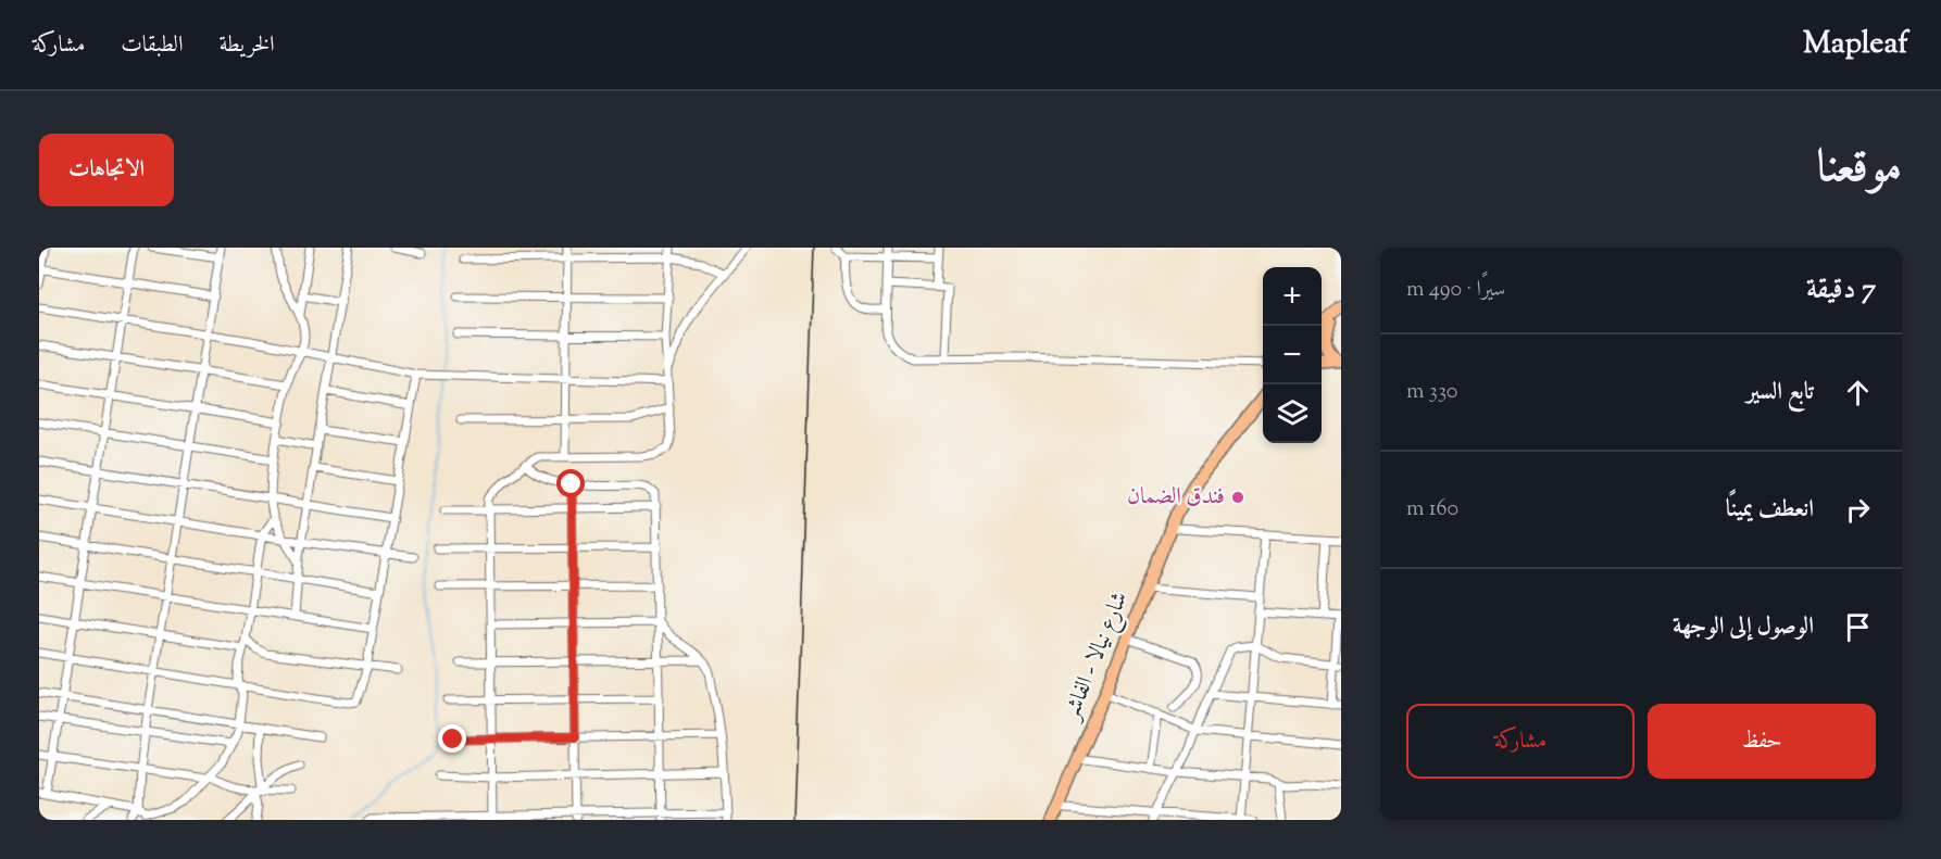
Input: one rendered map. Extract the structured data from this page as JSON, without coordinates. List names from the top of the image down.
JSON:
{
  "streets": {
    "highway": ["شارع نيالا - الفاشر"]
  },
  "places": ["فندق الضمان"],
  "page": {
    "header": "Mapleaf",
    "nav": ["الخريطة", "الطبقات", "مشاركة"],
    "title": "موقعنا",
    "buttons": [
      "الاتجاهات",
      ["حفظ", "مشاركة"]
    ],
    "heading": ["7 دقيقة", "سيرًا · 490 m"],
    "map_buttons": ["+", "−"],
    "list": [
      ["تابع السير", "330 m"],
      ["انعطف يمينًا", "160 m"],
      "الوصول إلى الوجهة"
    ]
  }
}
